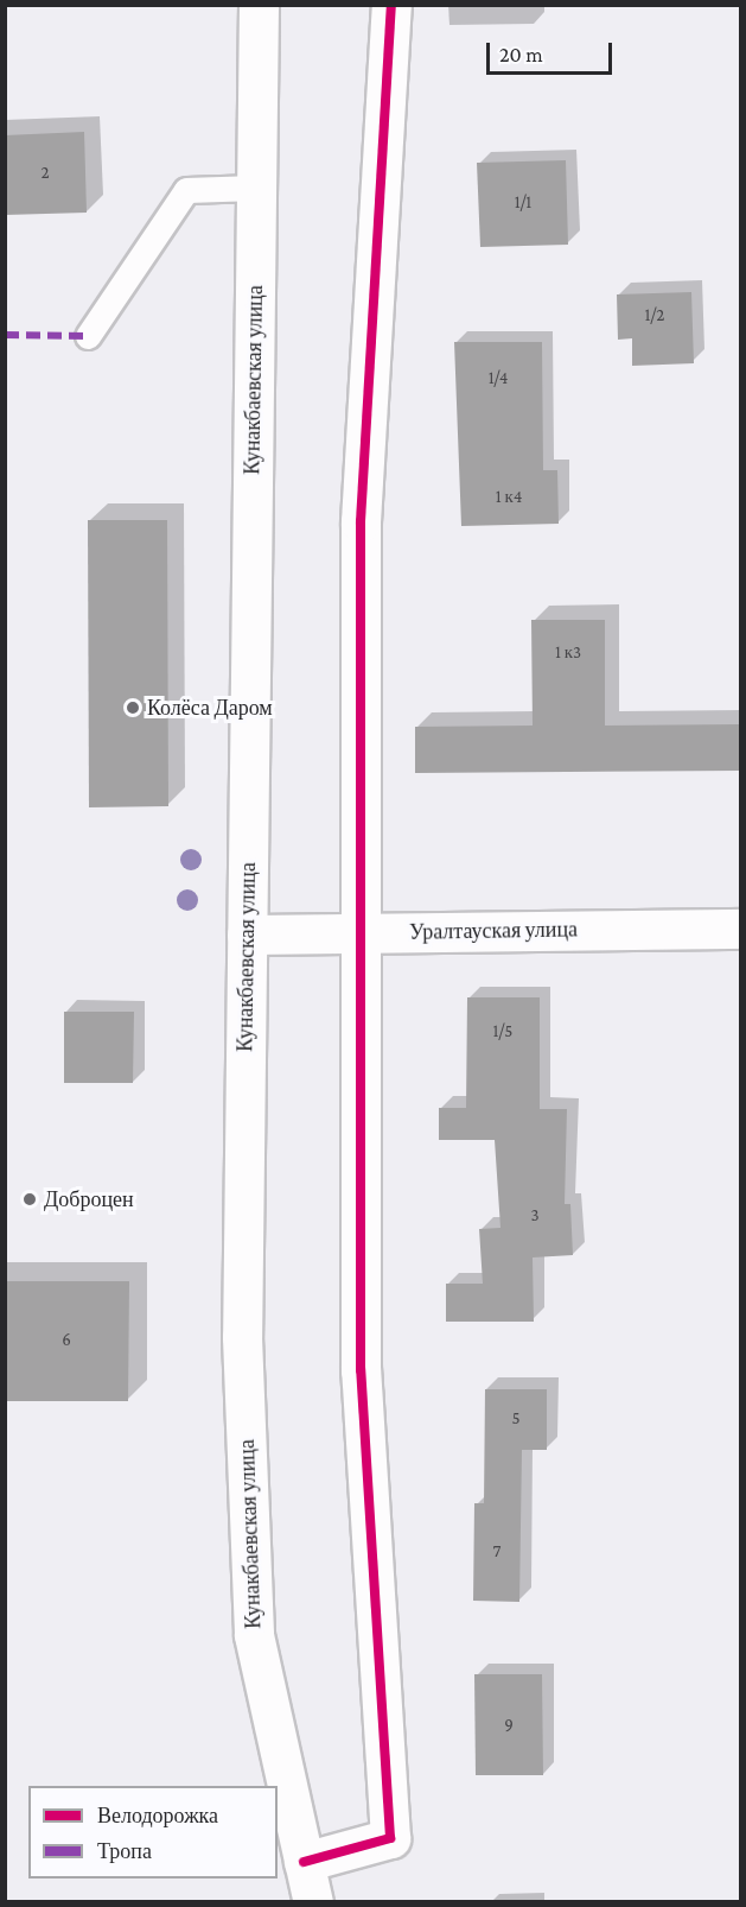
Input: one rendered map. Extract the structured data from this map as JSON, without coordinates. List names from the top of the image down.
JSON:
{
  "streets": {
    "street": ["Кунакбаевская улица", "Уралтауская улица"]
  },
  "crossings": [
    ["Кунакбаевская улица", "Уралтауская улица"]
  ],
  "places": ["Колёса Даром", "Доброцен"],
  "house_numbers": [
    "2",
    "1/1",
    "1/2",
    "1/4",
    "1 к4",
    "1 к3",
    "1/5",
    "3",
    "6",
    "5",
    "7",
    "9"
  ],
  "legend": ["Велодорожка", "Тропа"],
  "scale_bar": "20 m"
}
